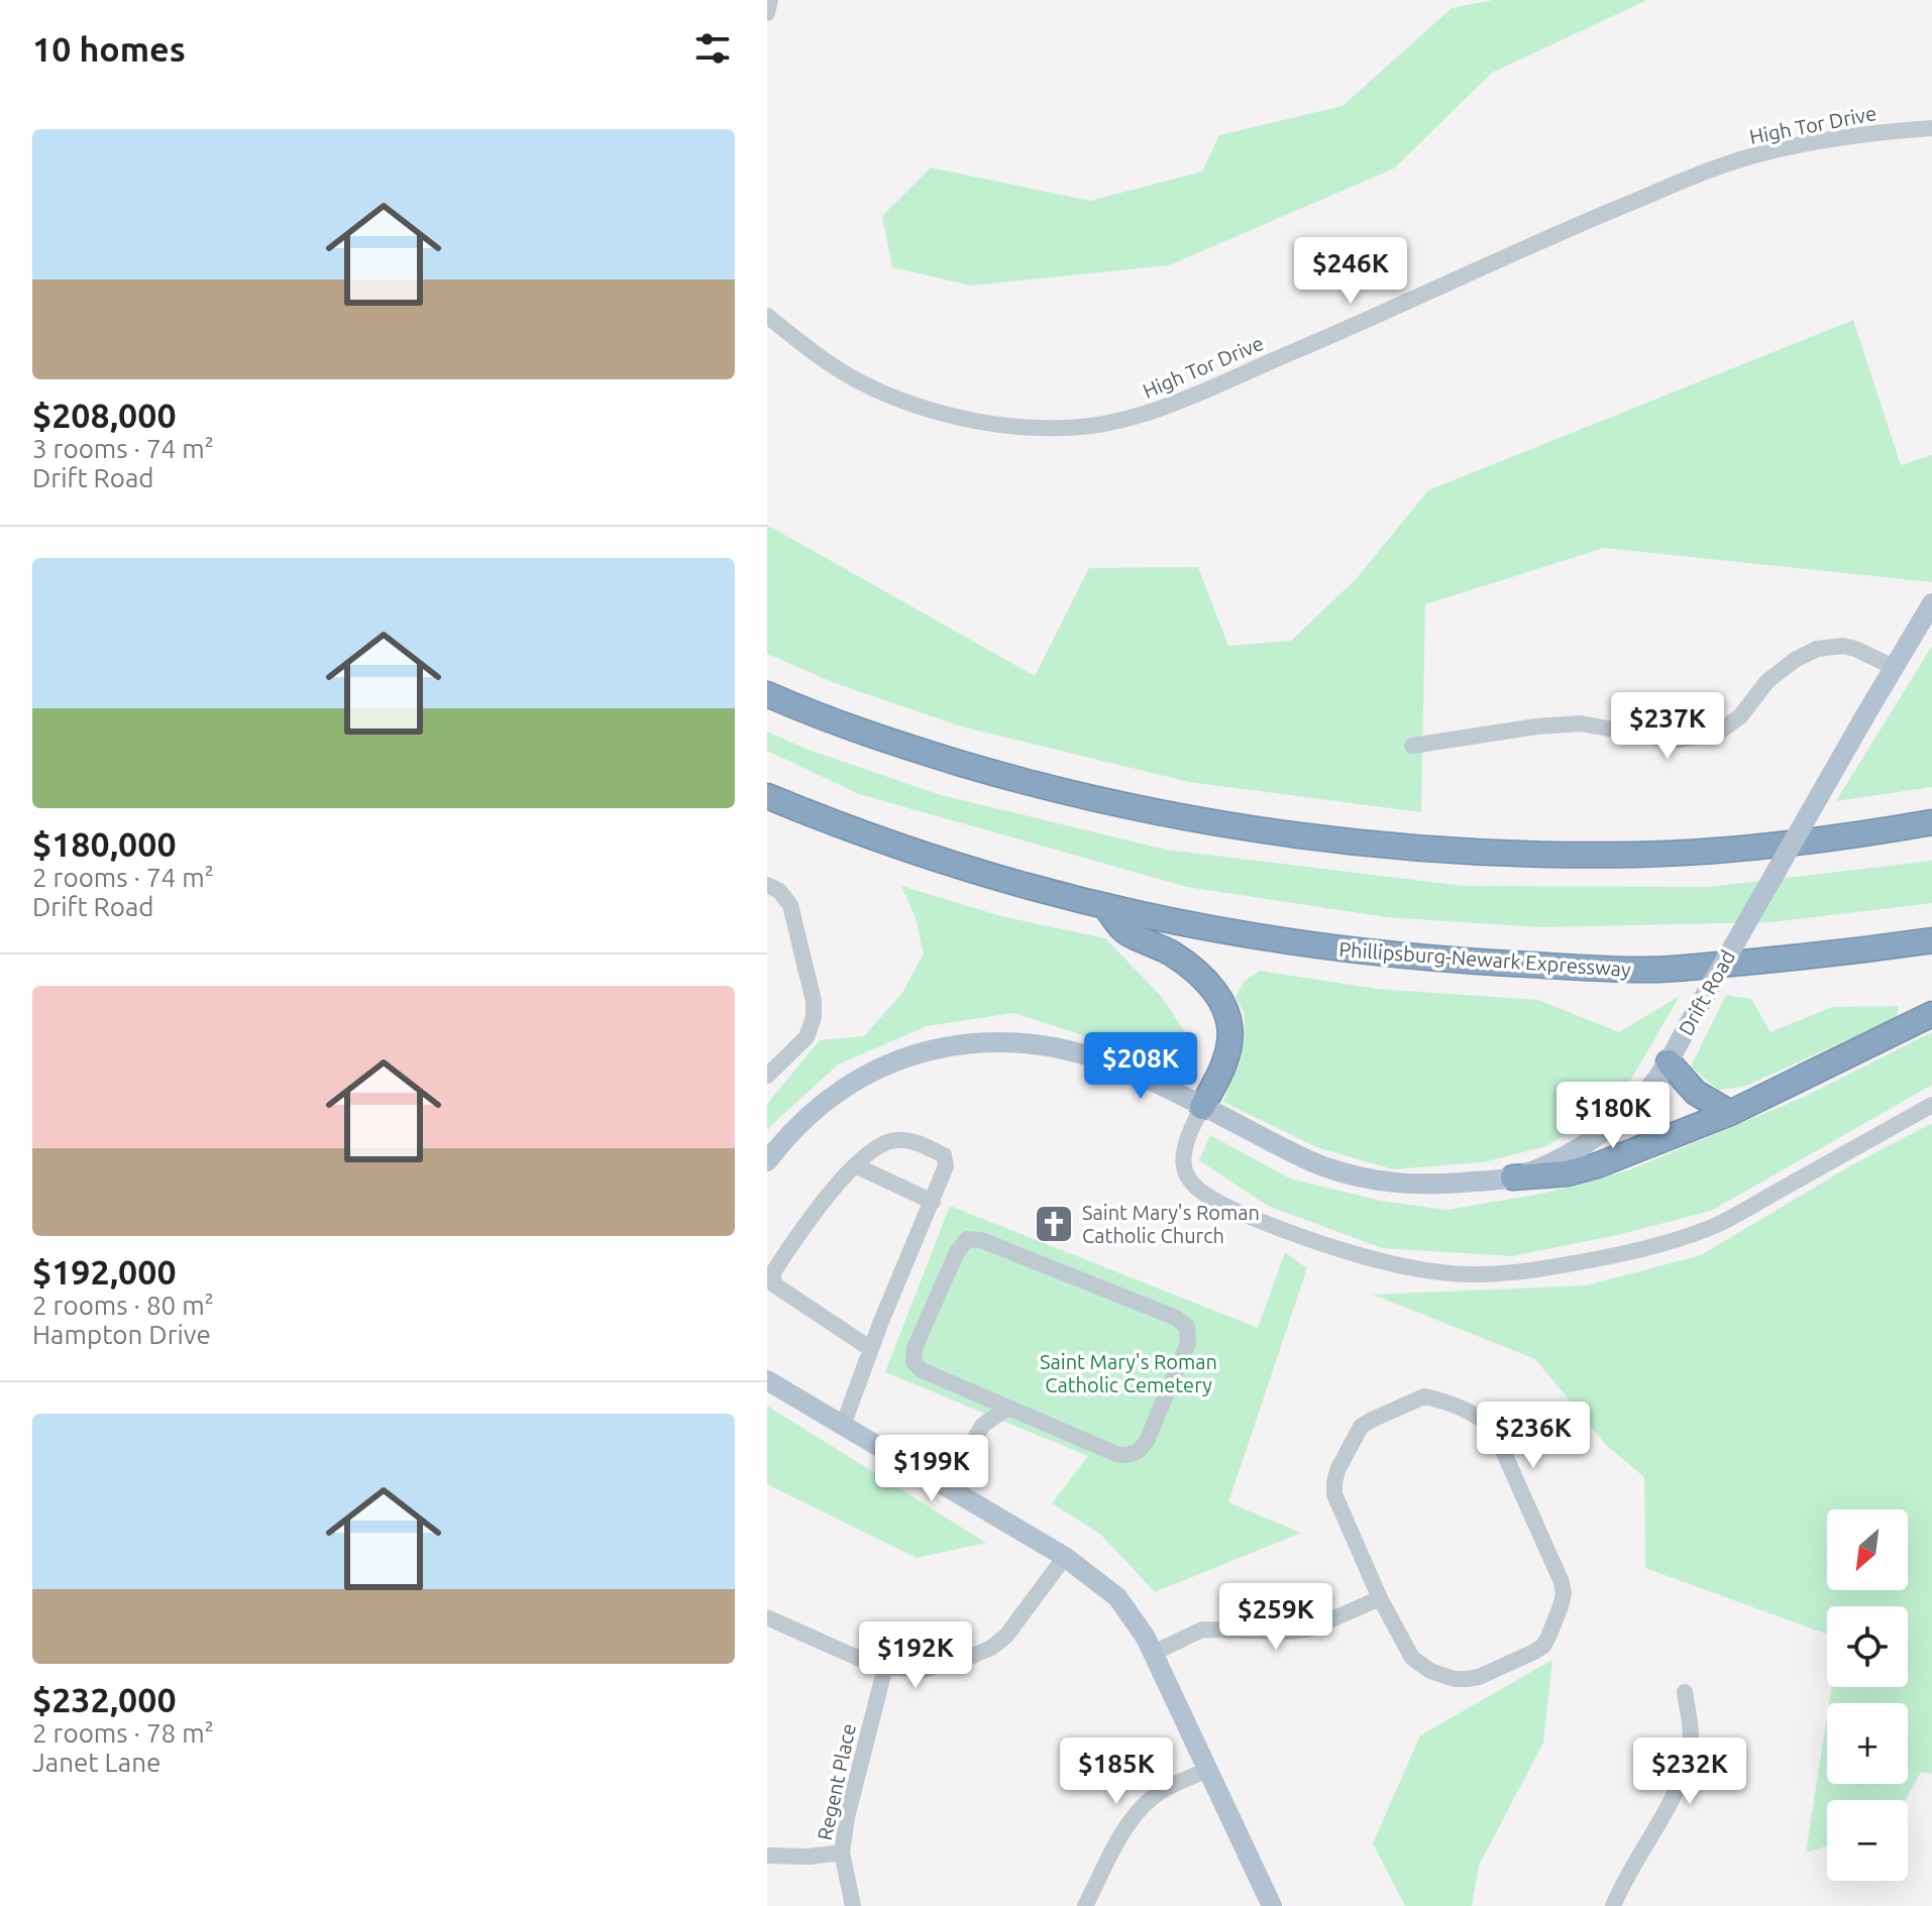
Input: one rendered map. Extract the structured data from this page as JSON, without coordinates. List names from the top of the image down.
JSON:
{
  "streets": {
    "highway": ["Phillipsburg-Newark Expressway"],
    "main road": ["Drift Road"],
    "street": ["High Tor Drive", "Regent Place"]
  },
  "parks": ["Saint Mary's Roman Catholic Cemetery"],
  "places": {
    "church": ["Saint Mary's Roman Catholic Church"]
  },
  "north": "bottom left",
  "page": {
    "heading": "10 homes",
    "list": [
      {
        "name": "$208,000",
        "note": "3 rooms · 74 m² · Drift Road"
      },
      {
        "name": "$180,000",
        "note": "2 rooms · 74 m² · Drift Road"
      },
      {
        "name": "$192,000",
        "note": "2 rooms · 80 m² · Hampton Drive"
      },
      {
        "name": "$232,000",
        "note": "2 rooms · 78 m² · Janet Lane"
      }
    ],
    "price": [
      "$246K",
      "$237K",
      "$208K",
      "$180K",
      "$236K",
      "$199K",
      "$259K",
      "$192K",
      "$185K",
      "$232K"
    ],
    "map_buttons": ["+", "−"]
  }
}
